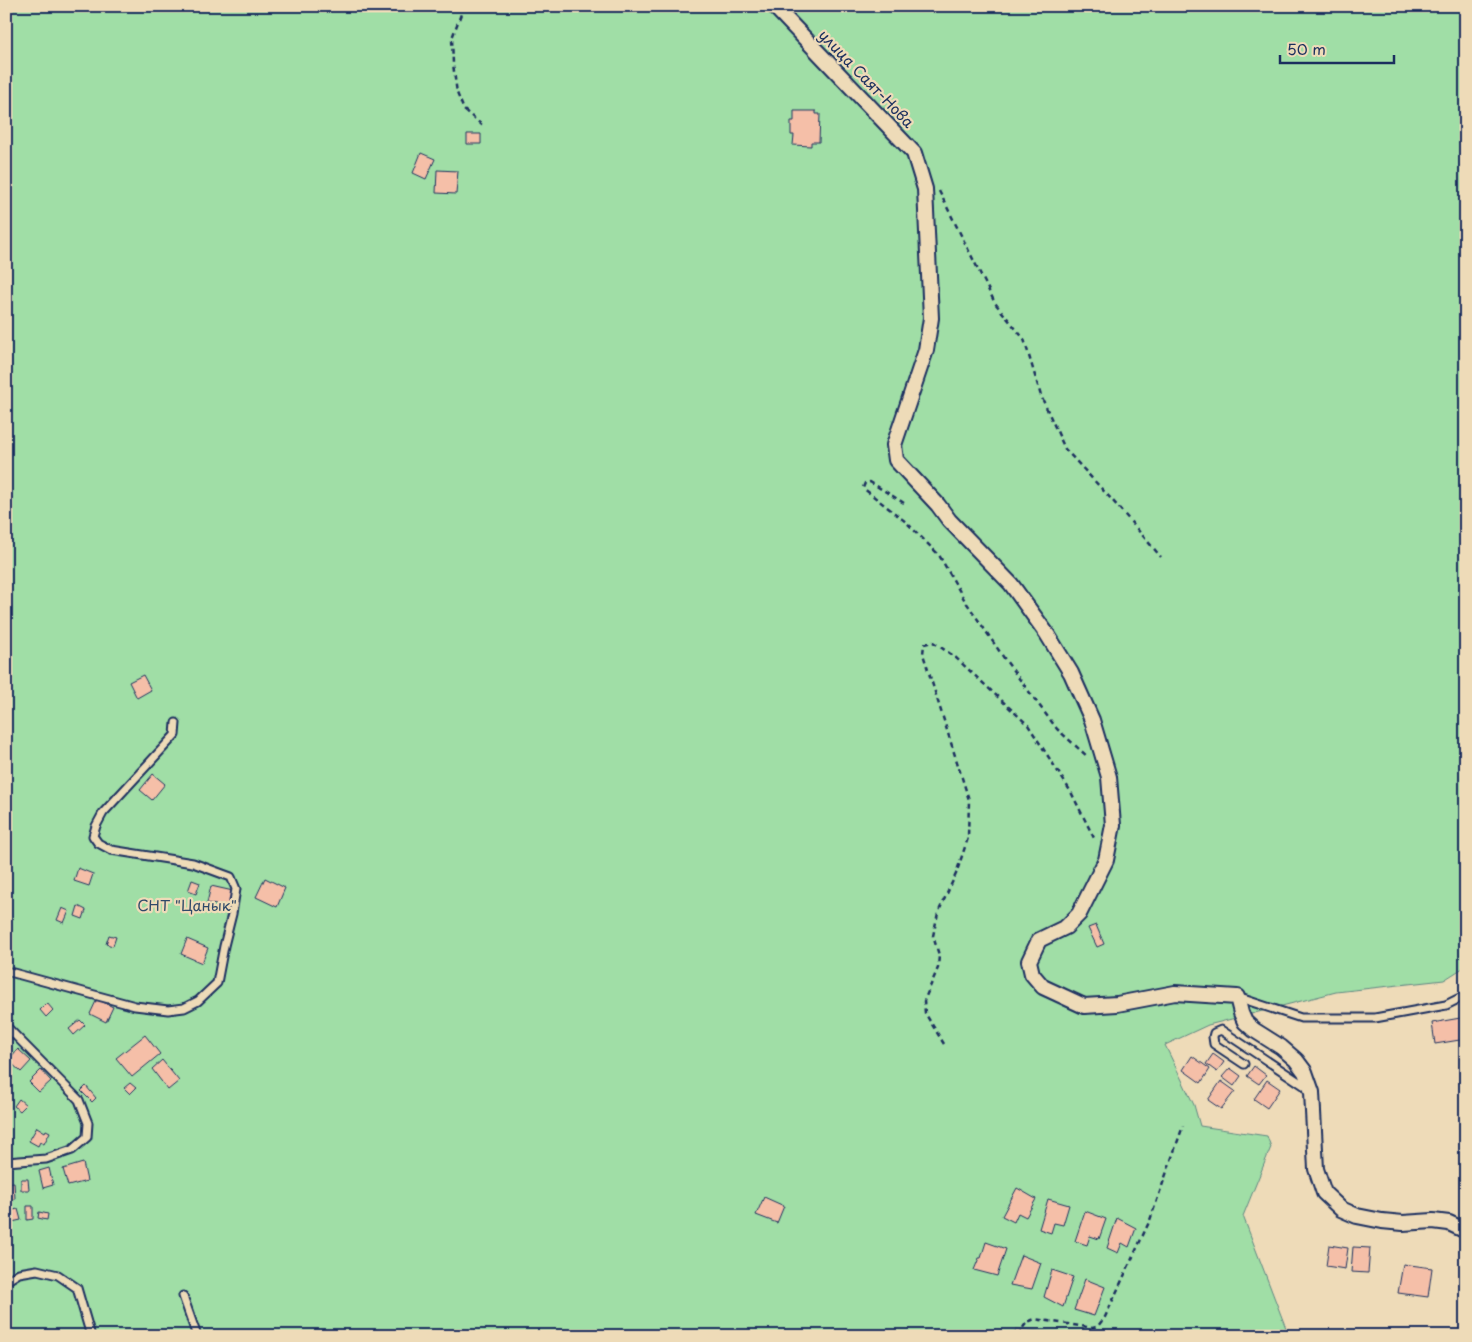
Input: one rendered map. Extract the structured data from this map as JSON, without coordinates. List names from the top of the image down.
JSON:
{
  "streets": {
    "street": ["улица Саят-Нова"]
  },
  "parks": ["СНТ \"Цанык\""],
  "scale_bar": "50 m"
}
